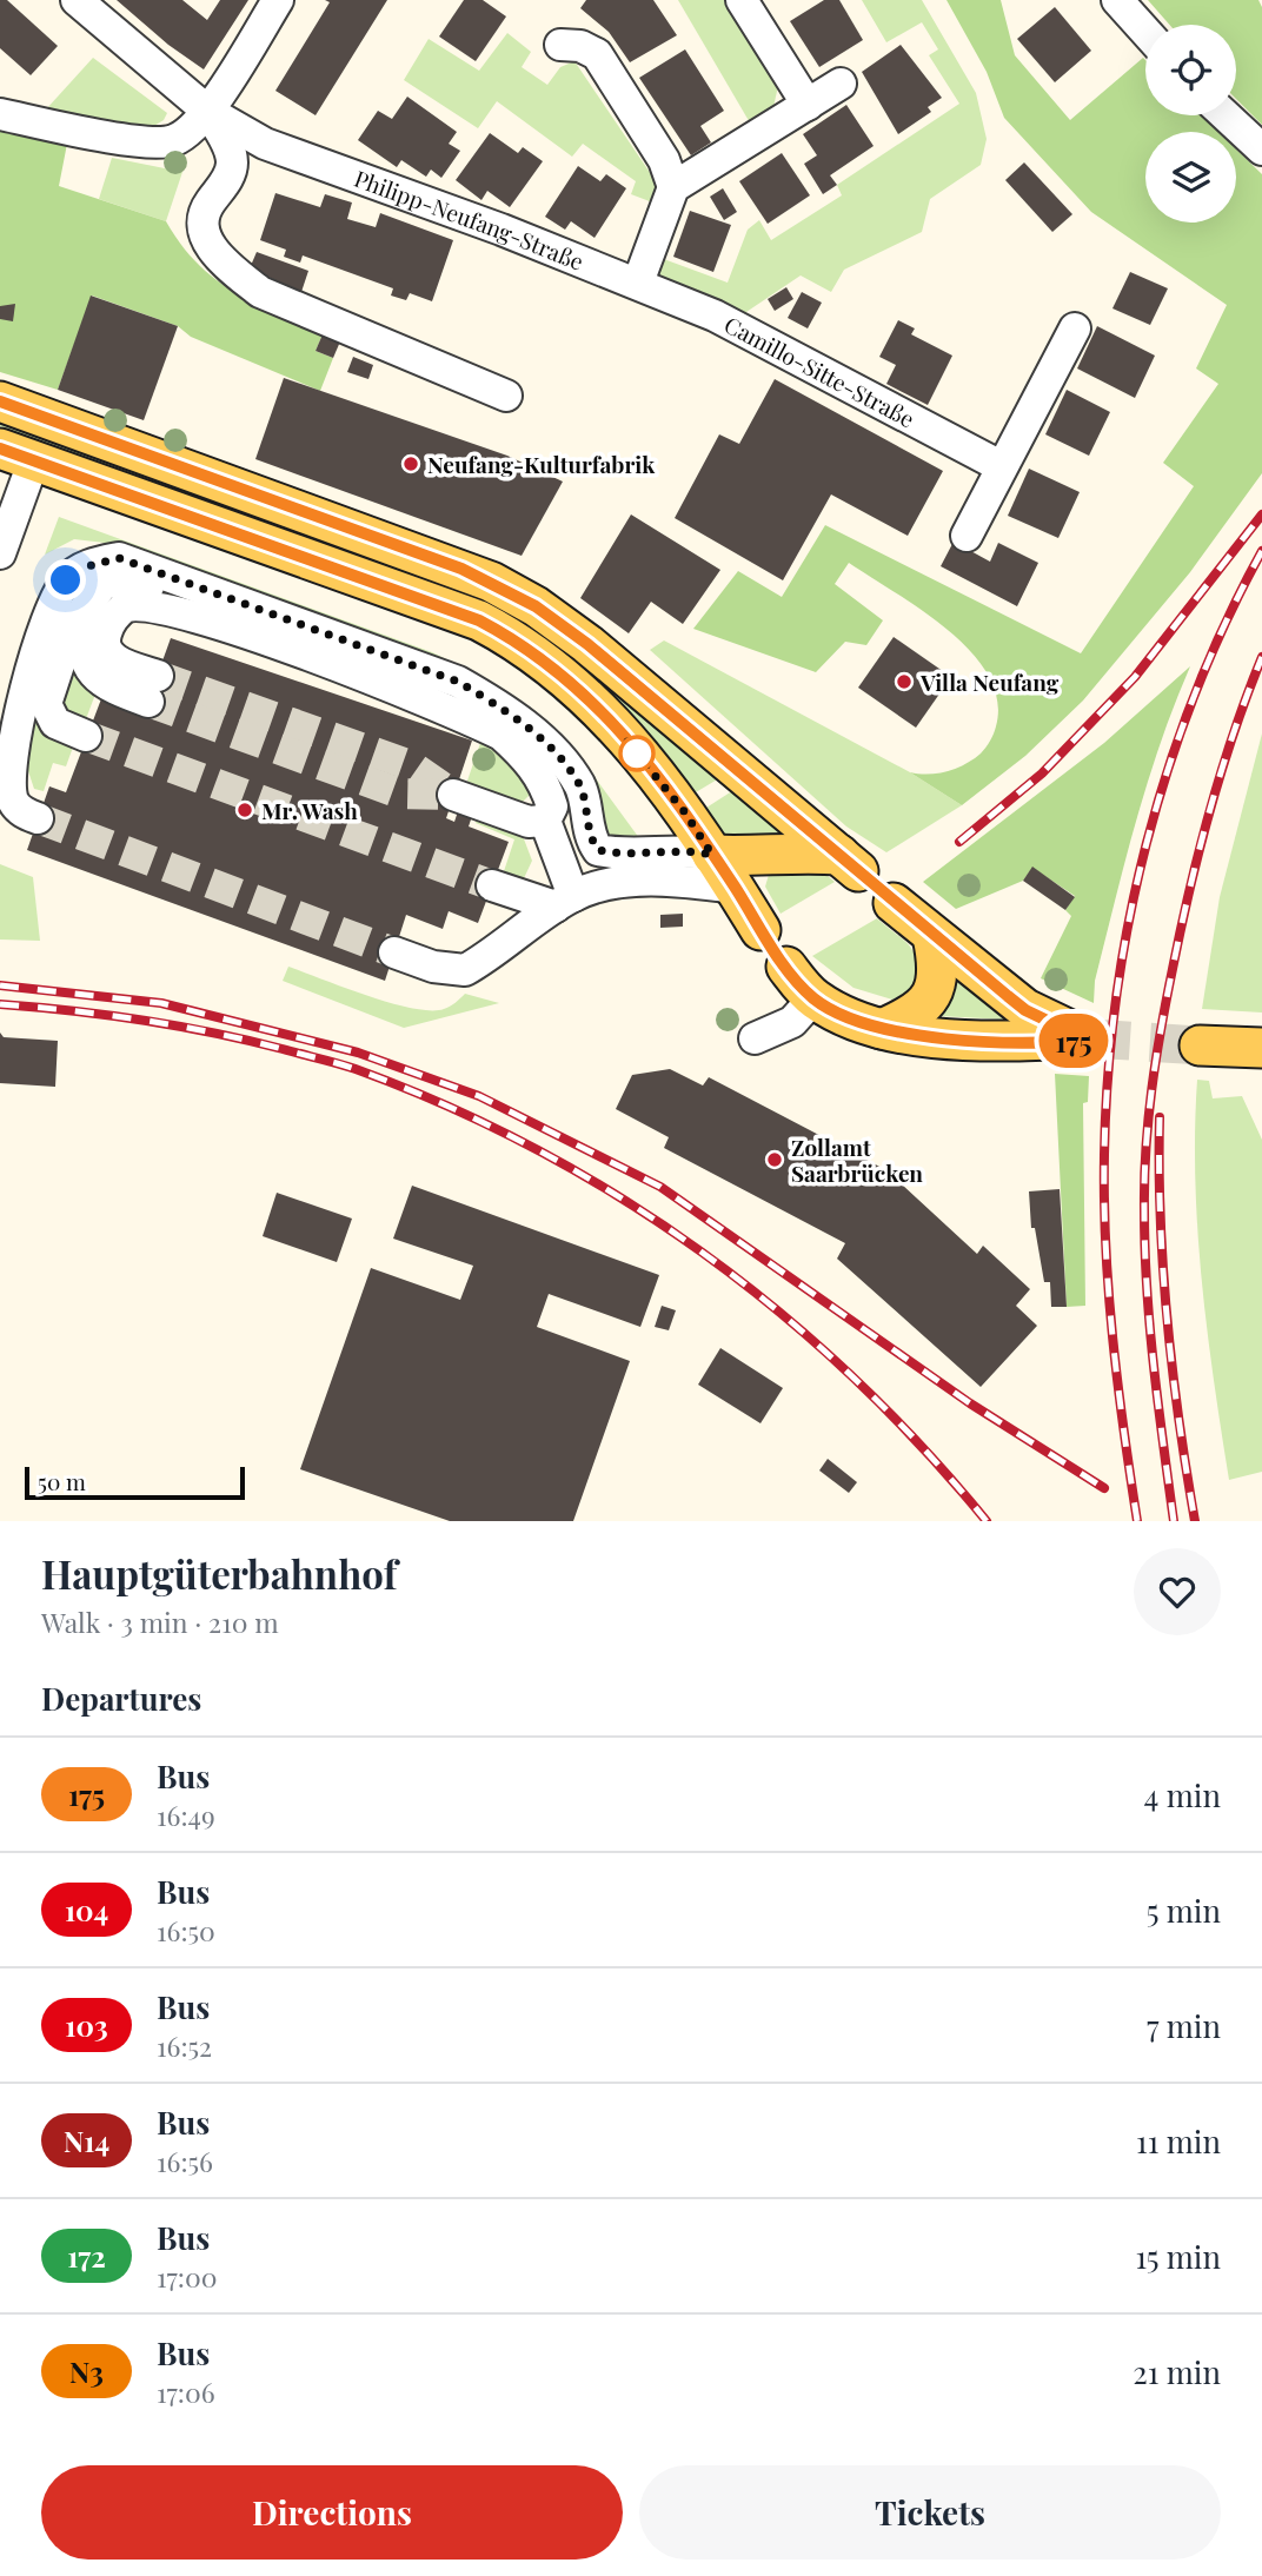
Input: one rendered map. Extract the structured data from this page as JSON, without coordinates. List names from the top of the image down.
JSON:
{
  "streets": {
    "street": ["Philipp-Neufang-Straße", "Camillo-Sitte-Straße"]
  },
  "crossings": [
    ["Philipp-Neufang-Straße", "Camillo-Sitte-Straße"]
  ],
  "places": [
    "Neufang-Kulturfabrik",
    "Villa Neufang",
    "Mr. Wash",
    "Zollamt Saarbrücken"
  ],
  "lines": ["bus line 175"],
  "scale_bar": "50 m",
  "page": {
    "on_map": "175",
    "scale": "50 m",
    "heading": [
      ["Hauptgüterbahnhof", "Walk · 3 min · 210 m"],
      "Departures"
    ],
    "list": [
      {
        "mark": "175",
        "name": "Bus",
        "note": "16:49",
        "value": "4 min"
      },
      {
        "mark": "104",
        "name": "Bus",
        "note": "16:50",
        "value": "5 min"
      },
      {
        "mark": "103",
        "name": "Bus",
        "note": "16:52",
        "value": "7 min"
      },
      {
        "mark": "N14",
        "name": "Bus",
        "note": "16:56",
        "value": "11 min"
      },
      {
        "mark": "172",
        "name": "Bus",
        "note": "17:00",
        "value": "15 min"
      },
      {
        "mark": "N3",
        "name": "Bus",
        "note": "17:06",
        "value": "21 min"
      }
    ],
    "buttons": ["Directions", "Tickets"]
  }
}
